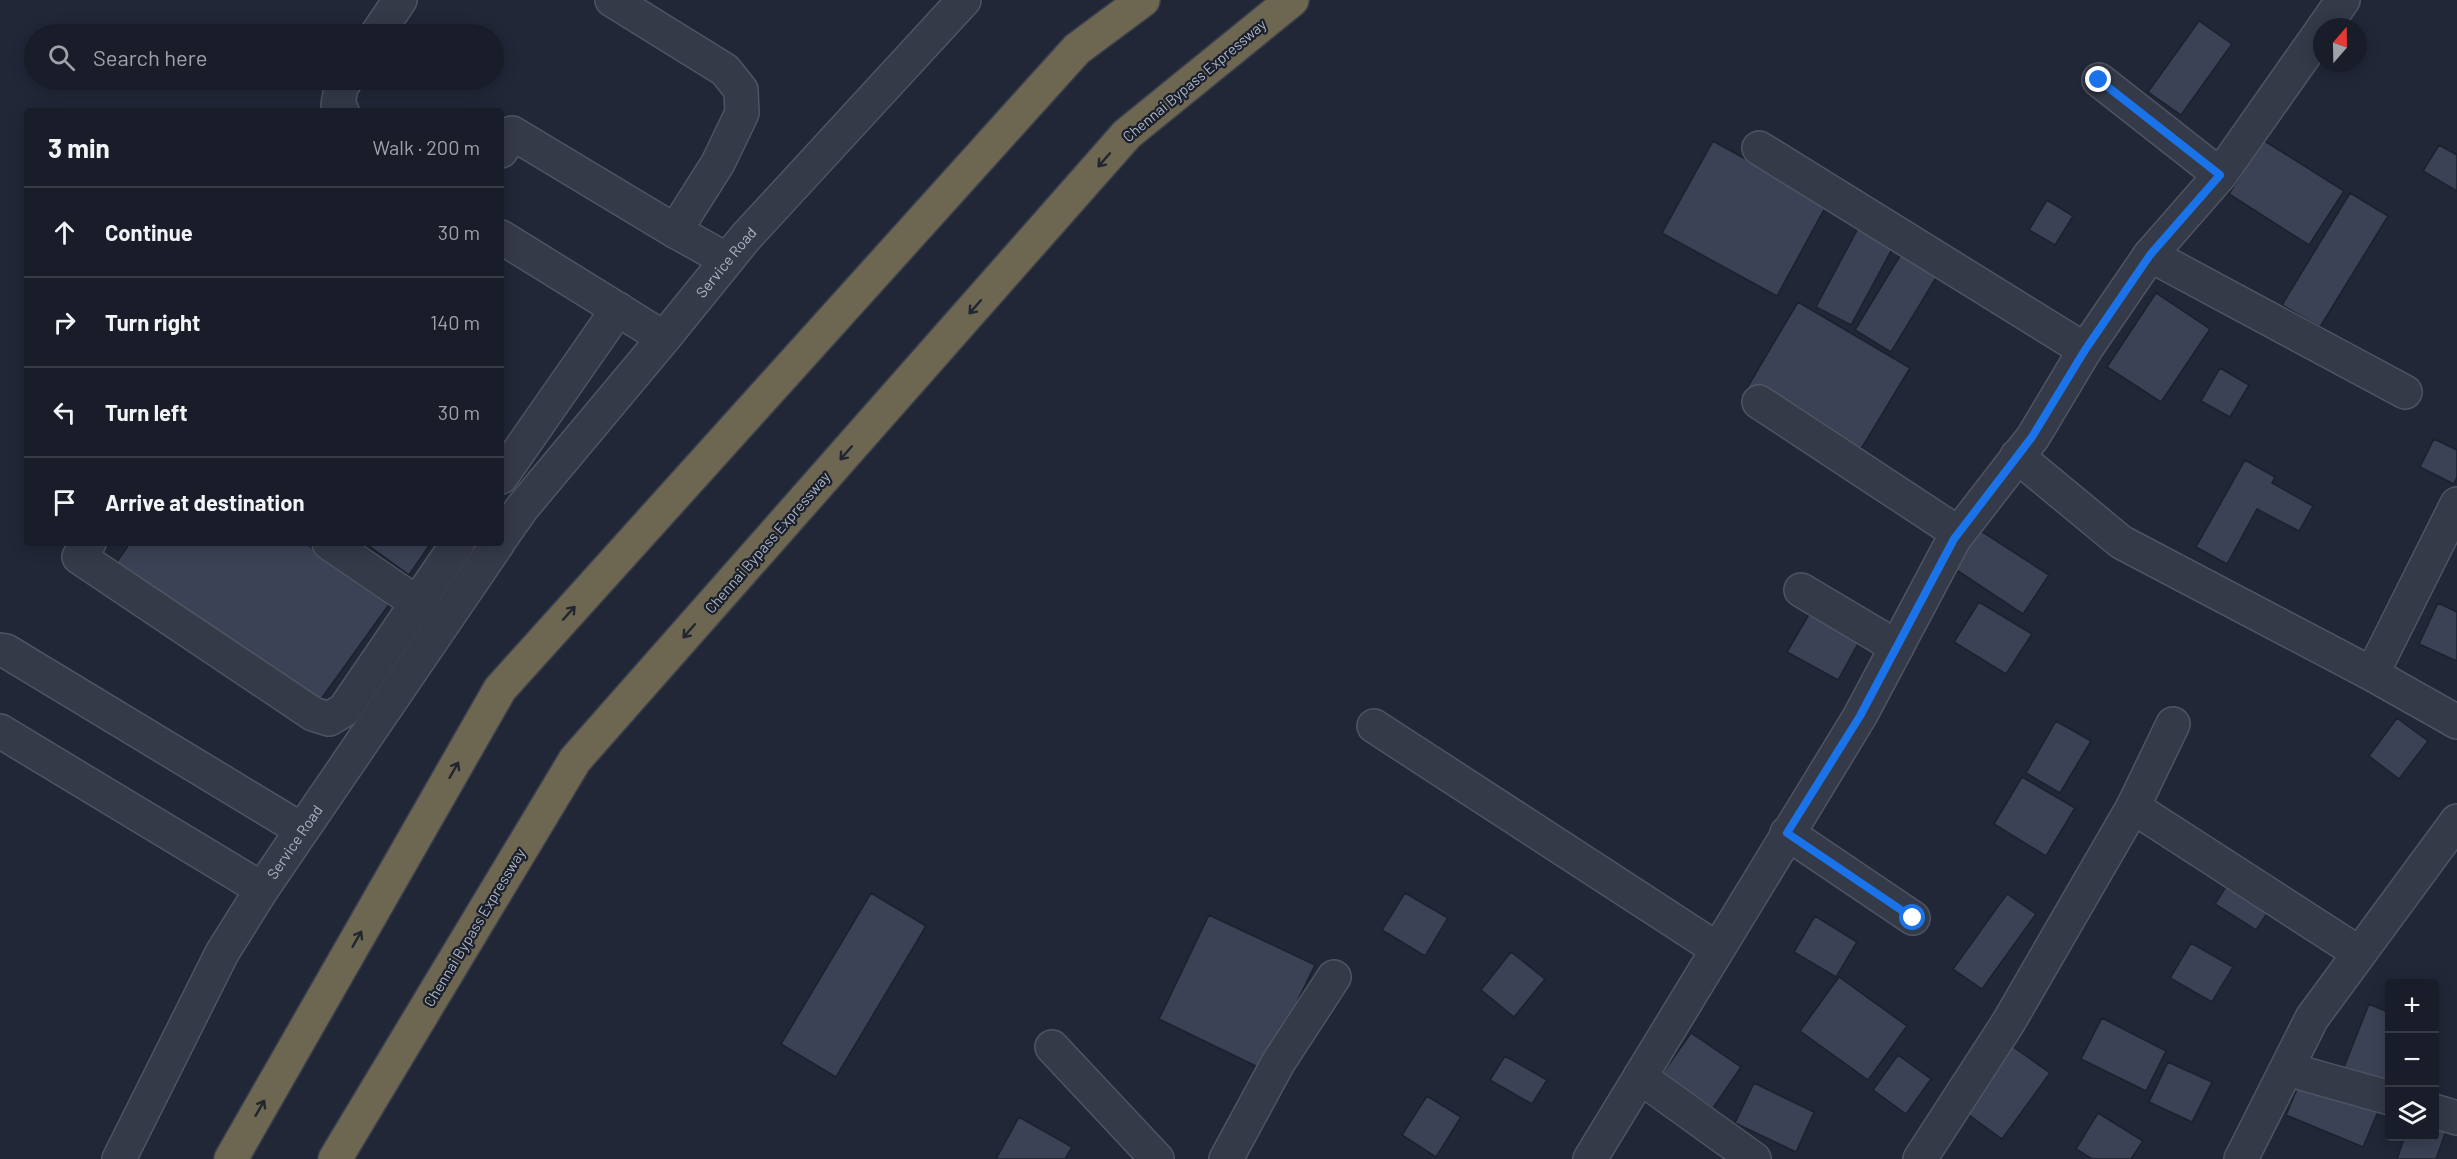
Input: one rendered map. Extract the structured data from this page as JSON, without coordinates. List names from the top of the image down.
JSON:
{
  "streets": {
    "highway": ["Chennai Bypass Expressway"],
    "street": ["Service Road"]
  },
  "north": "top",
  "page": {
    "search": "Search here",
    "heading": ["3 min", "Walk · 200 m"],
    "list": [
      ["Continue", "30 m"],
      ["Turn right", "140 m"],
      ["Turn left", "30 m"],
      "Arrive at destination"
    ],
    "map_buttons": ["+", "−"]
  }
}
